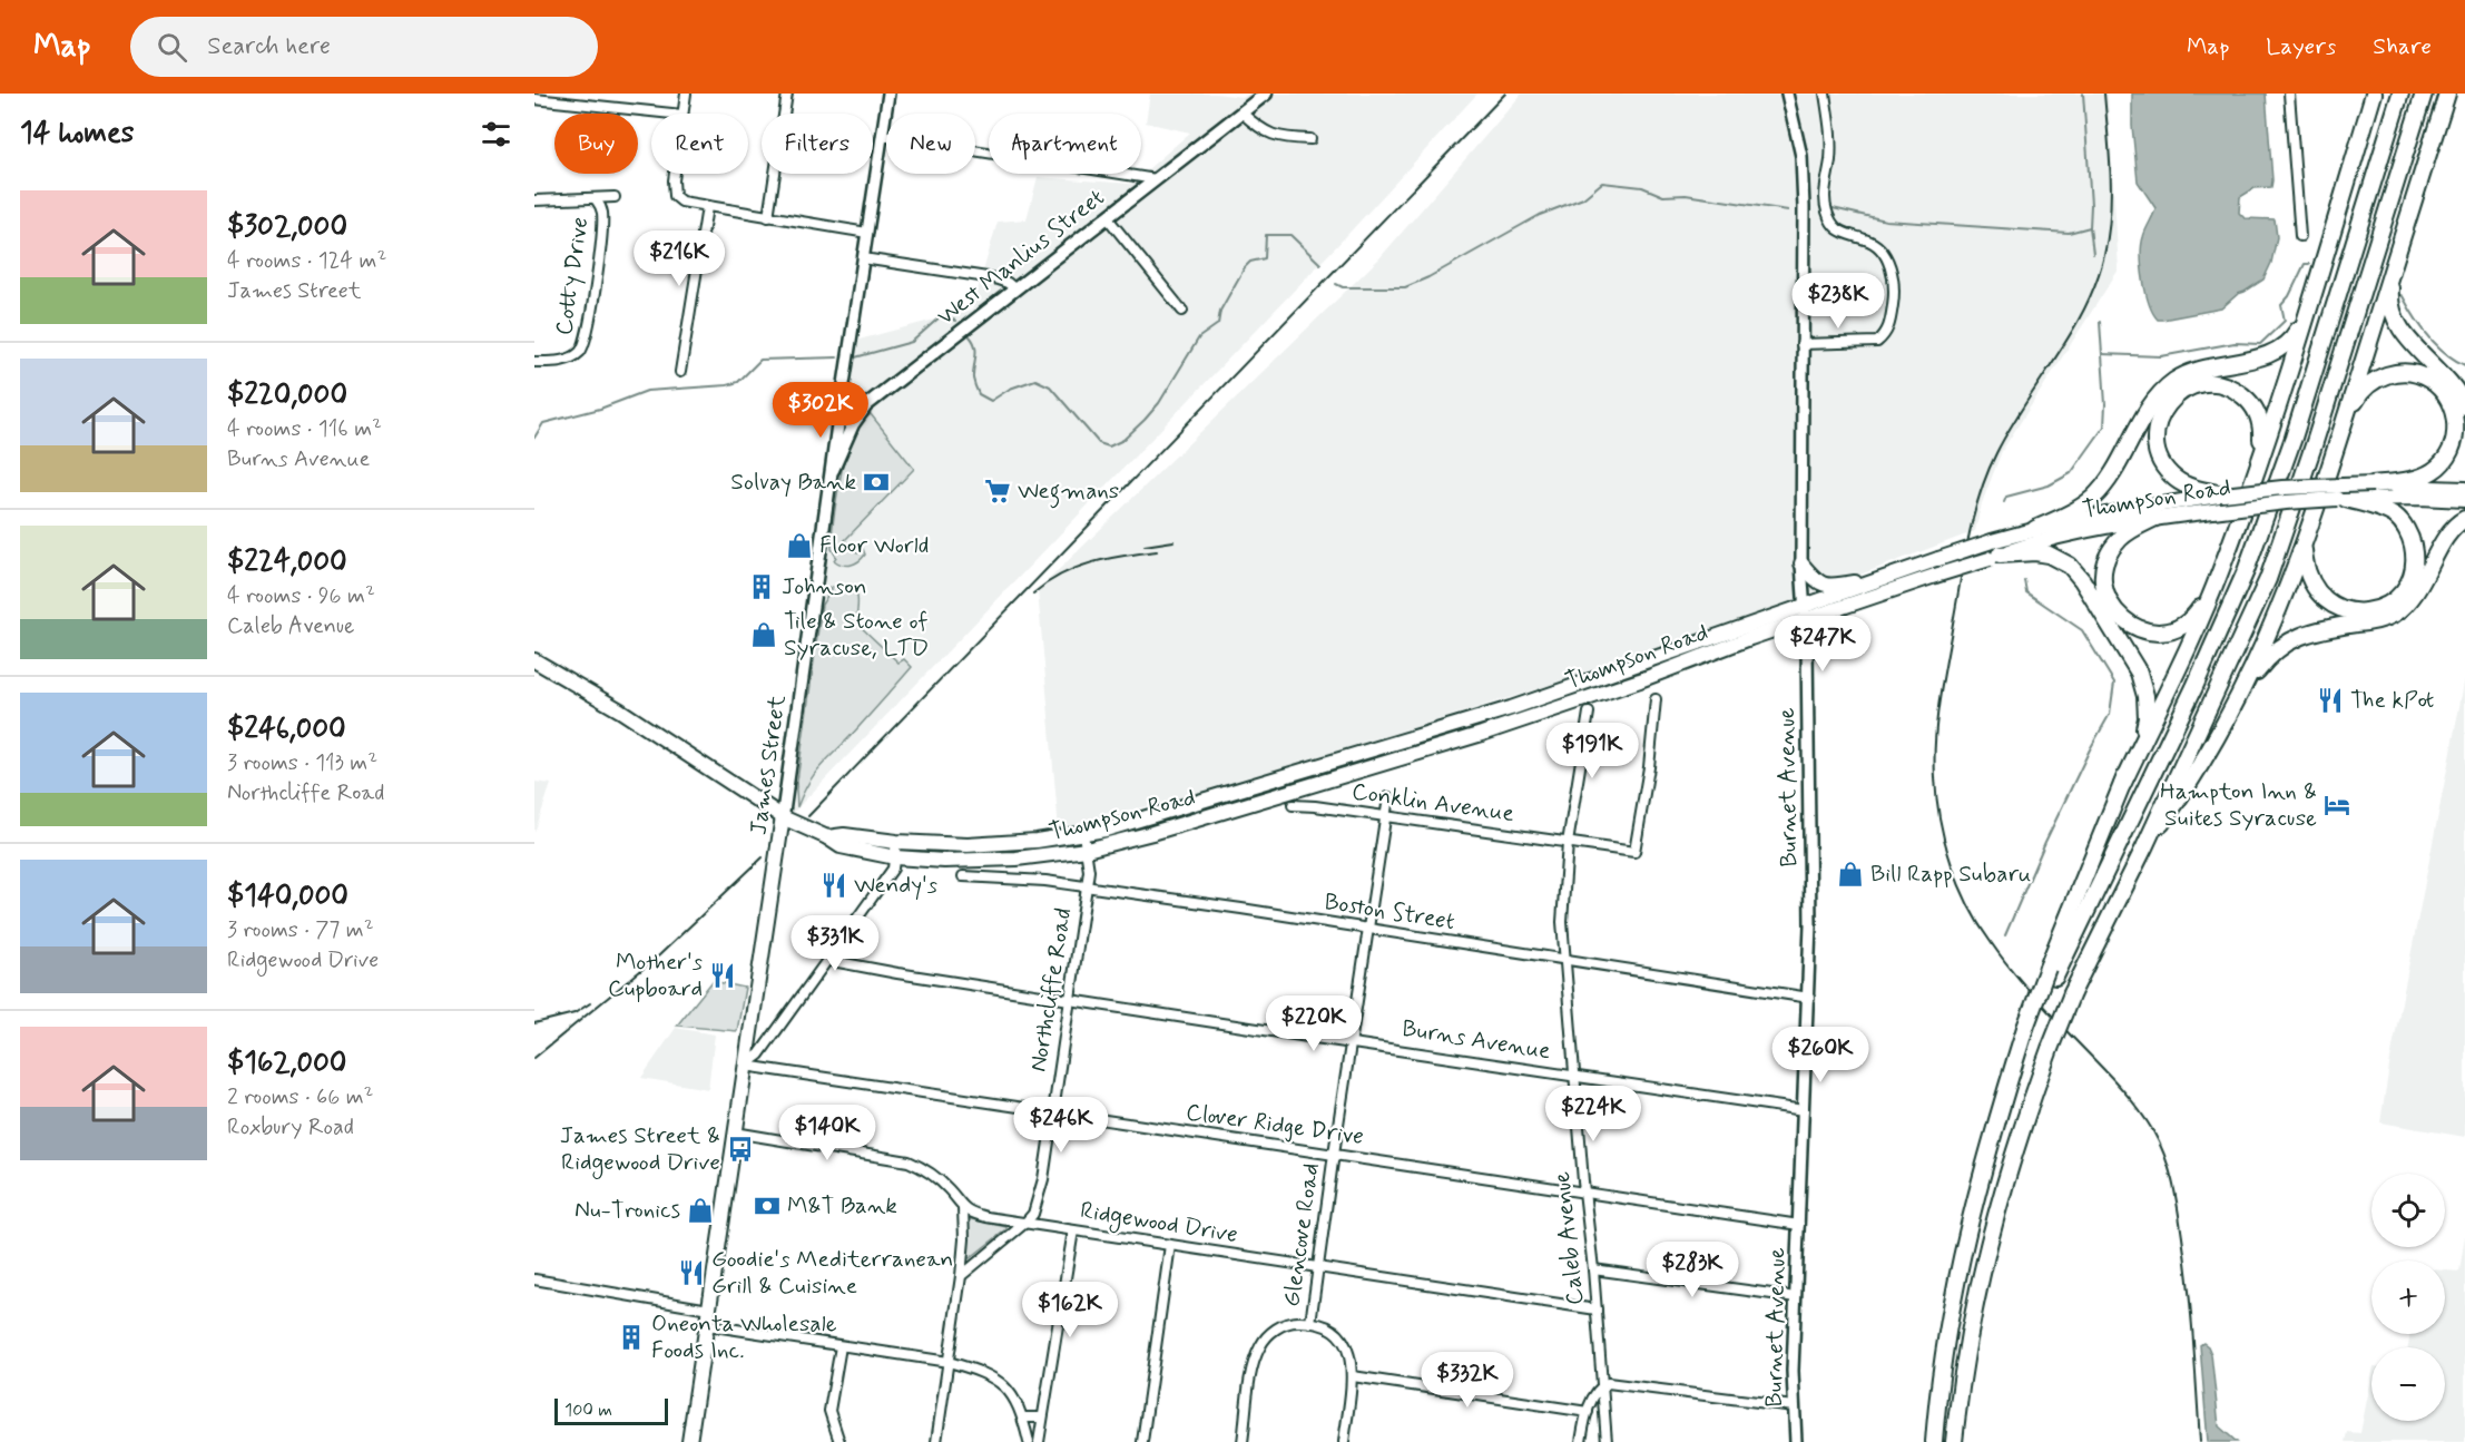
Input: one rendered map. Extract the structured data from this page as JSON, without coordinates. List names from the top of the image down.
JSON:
{
  "streets": {
    "main road": ["West Manlius Street", "Thompson Road", "James Street"],
    "street": [
      "Cotty Drive",
      "Burnet Avenue",
      "Conklin Avenue",
      "Boston Street",
      "Northcliffe Road",
      "Burns Avenue",
      "Clover Ridge Drive",
      "Ridgewood Drive",
      "Glencove Road",
      "Caleb Avenue"
    ]
  },
  "crossings": [
    ["West Manlius Street", "James Street"],
    ["Thompson Road", "James Street"],
    ["Thompson Road", "Burnet Avenue"],
    ["Thompson Road", "Northcliffe Road"],
    ["James Street", "Clover Ridge Drive"],
    ["Burnet Avenue", "Boston Street"],
    ["Burnet Avenue", "Burns Avenue"],
    ["Burnet Avenue", "Clover Ridge Drive"],
    ["Conklin Avenue", "Glencove Road"],
    ["Conklin Avenue", "Caleb Avenue"],
    ["Boston Street", "Northcliffe Road"],
    ["Boston Street", "Glencove Road"],
    ["Boston Street", "Caleb Avenue"],
    ["Northcliffe Road", "Burns Avenue"],
    ["Northcliffe Road", "Clover Ridge Drive"],
    ["Northcliffe Road", "Ridgewood Drive"],
    ["Burns Avenue", "Glencove Road"],
    ["Burns Avenue", "Caleb Avenue"],
    ["Clover Ridge Drive", "Glencove Road"],
    ["Clover Ridge Drive", "Caleb Avenue"],
    ["Ridgewood Drive", "Glencove Road"],
    ["Ridgewood Drive", "Caleb Avenue"]
  ],
  "places": {
    "bank": ["Solvay Bank", "M&T Bank"],
    "supermarket": ["Wegmans"],
    "shop": [
      "Floor World",
      "Tile & Stone of Syracuse, LTD",
      "Bill Rapp Subaru",
      "Nu-Tronics"
    ],
    "building": ["Johnson", "Oneonta Wholesale Foods Inc."],
    "restaurant": [
      "The kPot",
      "Wendy's",
      "Mother's Cupboard",
      "Goodie's Mediterranean Grill & Cuisine"
    ],
    "hotel": ["Hampton Inn & Suites Syracuse"],
    "bus stop": ["James Street & Ridgewood Drive"]
  },
  "scale_bar": "100 m",
  "page": {
    "header": "Map",
    "search": "Search here",
    "nav": ["Map", "Layers", "Share"],
    "heading": "14 homes",
    "chip": [
      "Buy",
      "Rent",
      "Filters",
      "New",
      "Apartment"
    ],
    "list": [
      {
        "name": "$302,000",
        "note": "4 rooms · 124 m² · James Street"
      },
      {
        "name": "$220,000",
        "note": "4 rooms · 116 m² · Burns Avenue"
      },
      {
        "name": "$224,000",
        "note": "4 rooms · 96 m² · Caleb Avenue"
      },
      {
        "name": "$246,000",
        "note": "3 rooms · 113 m² · Northcliffe Road"
      },
      {
        "name": "$140,000",
        "note": "3 rooms · 77 m² · Ridgewood Drive"
      },
      {
        "name": "$162,000",
        "note": "2 rooms · 66 m² · Roxbury Road"
      }
    ],
    "price": [
      "$216K",
      "$238K",
      "$302K",
      "$247K",
      "$191K",
      "$331K",
      "$220K",
      "$260K",
      "$224K",
      "$246K",
      "$140K",
      "$283K",
      "$162K",
      "$332K"
    ],
    "map_buttons": ["+", "−"],
    "scale": "100 m"
  }
}
